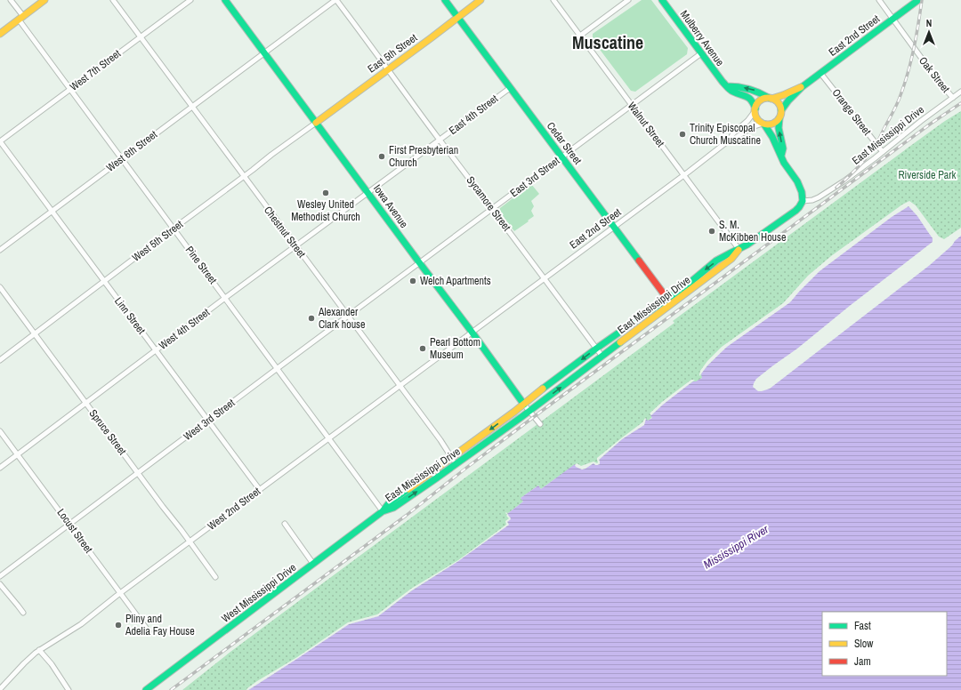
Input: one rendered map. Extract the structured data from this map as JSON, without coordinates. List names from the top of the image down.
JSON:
{
  "streets": {
    "main road": [
      "East 2nd Street",
      "Mulberry Avenue",
      "East 5th Street",
      "East Mississippi Drive",
      "Cedar Street",
      "Iowa Avenue",
      "West Mississippi Drive"
    ],
    "street": [
      "West 7th Street",
      "Oak Street",
      "Orange Street",
      "East 4th Street",
      "Walnut Street",
      "West 6th Street",
      "East 3rd Street",
      "Sycamore Street",
      "Chestnut Street",
      "West 5th Street",
      "Pine Street",
      "Linn Street",
      "West 4th Street",
      "West 3rd Street",
      "Spruce Street",
      "West 2nd Street",
      "Locust Street"
    ]
  },
  "crossings": [
    ["East 2nd Street", "Mulberry Avenue"],
    ["East 2nd Street", "Oak Street"],
    ["East 2nd Street", "Orange Street"],
    ["East 2nd Street", "Walnut Street"],
    ["East 2nd Street", "Cedar Street"],
    ["East 2nd Street", "Sycamore Street"],
    ["East 2nd Street", "Iowa Avenue"],
    ["East 2nd Street", "West 2nd Street"],
    ["Mulberry Avenue", "East 3rd Street"],
    ["East 5th Street", "Cedar Street"],
    ["East 5th Street", "Sycamore Street"],
    ["East 5th Street", "Iowa Avenue"],
    ["East 5th Street", "West 5th Street"],
    ["West 7th Street", "Chestnut Street"],
    ["West 7th Street", "Pine Street"],
    ["West 7th Street", "Linn Street"],
    ["Oak Street", "East Mississippi Drive"],
    ["Orange Street", "East Mississippi Drive"],
    ["East 4th Street", "Cedar Street"],
    ["East 4th Street", "Sycamore Street"],
    ["East 4th Street", "Iowa Avenue"],
    ["East 4th Street", "West 4th Street"],
    ["Walnut Street", "East Mississippi Drive"],
    ["Walnut Street", "East 3rd Street"],
    ["East Mississippi Drive", "Cedar Street"],
    ["East Mississippi Drive", "Sycamore Street"],
    ["East Mississippi Drive", "Iowa Avenue"],
    ["East Mississippi Drive", "Chestnut Street"],
    ["East Mississippi Drive", "Pine Street"],
    ["East Mississippi Drive", "West Mississippi Drive"],
    ["Cedar Street", "East 3rd Street"],
    ["West 6th Street", "Sycamore Street"],
    ["West 6th Street", "Iowa Avenue"],
    ["West 6th Street", "Chestnut Street"],
    ["West 6th Street", "Pine Street"],
    ["West 6th Street", "Linn Street"],
    ["East 3rd Street", "Sycamore Street"],
    ["East 3rd Street", "Iowa Avenue"],
    ["East 3rd Street", "West 3rd Street"],
    ["Iowa Avenue", "West 5th Street"],
    ["Iowa Avenue", "West 4th Street"],
    ["Iowa Avenue", "West 3rd Street"],
    ["Iowa Avenue", "West 2nd Street"],
    ["Chestnut Street", "West 5th Street"],
    ["Chestnut Street", "West 4th Street"],
    ["Chestnut Street", "West 3rd Street"],
    ["Chestnut Street", "West 2nd Street"],
    ["West 5th Street", "Pine Street"],
    ["West 5th Street", "Linn Street"],
    ["West 5th Street", "Spruce Street"],
    ["Pine Street", "West 4th Street"],
    ["Pine Street", "West 3rd Street"],
    ["Pine Street", "West 2nd Street"],
    ["Pine Street", "West Mississippi Drive"],
    ["Linn Street", "West 4th Street"],
    ["Linn Street", "West 3rd Street"],
    ["Linn Street", "West 2nd Street"],
    ["West 4th Street", "Spruce Street"],
    ["West 4th Street", "Locust Street"],
    ["West 3rd Street", "Spruce Street"],
    ["West 3rd Street", "Locust Street"],
    ["Spruce Street", "West 2nd Street"],
    ["West 2nd Street", "Locust Street"]
  ],
  "districts": ["Muscatine"],
  "water": ["Mississippi River"],
  "parks": ["Riverside Park"],
  "places": [
    "Trinity Episcopal Church Muscatine",
    "First Presbyterian Church",
    "Wesley United Methodist Church",
    "S. M. McKibben House",
    "Welch Apartments",
    "Alexander Clark house",
    "Pearl Bottom Museum",
    "Pliny and Adelia Fay House"
  ],
  "legend": ["Fast", "Slow", "Jam"],
  "north": "top"
}
